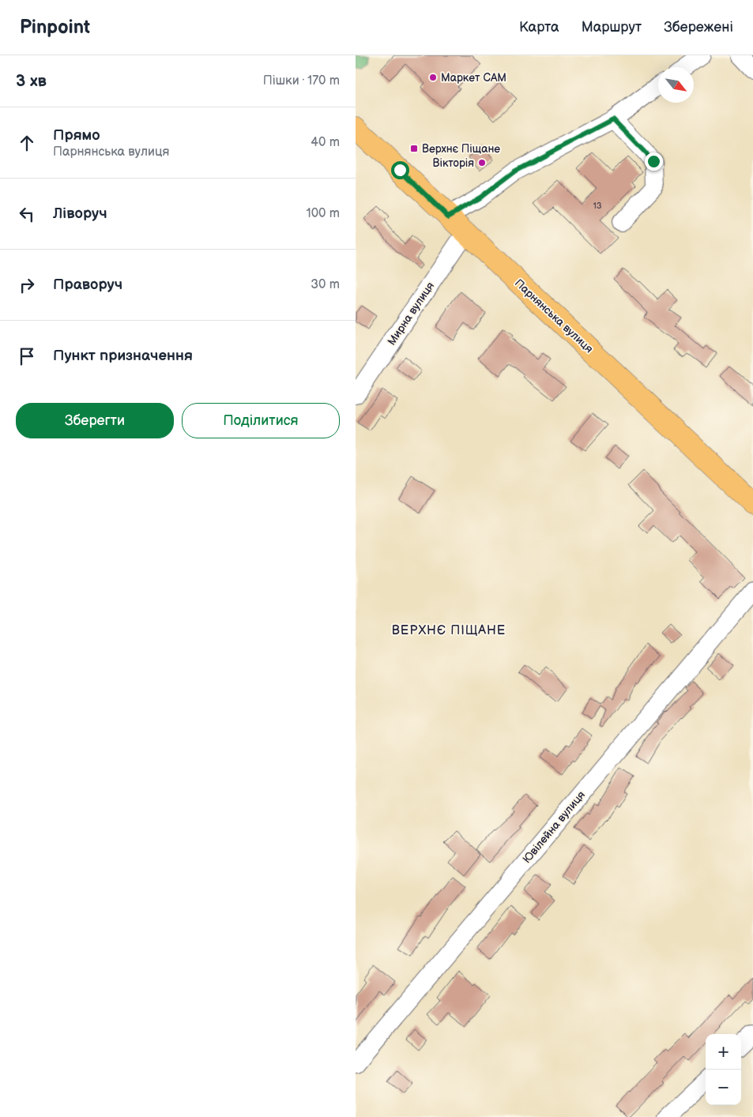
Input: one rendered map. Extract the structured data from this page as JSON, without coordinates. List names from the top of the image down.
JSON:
{
  "streets": {
    "main road": ["Парнянська вулиця"],
    "street": ["Мирна вулиця", "Ювілейна вулиця"]
  },
  "crossings": [
    ["Мирна вулиця", "Парнянська вулиця"]
  ],
  "districts": ["ВЕРХНЄ ПІЩАНЕ"],
  "places": {
    "other": ["Маркет САМ", "Вікторія"],
    "transit": ["Верхнє Піщане"]
  },
  "house_numbers": ["13"],
  "north": "bottom right",
  "page": {
    "header": "Pinpoint",
    "nav": ["Карта", "Маршрут", "Збережені"],
    "heading": ["3 хв", "Пішки · 170 m"],
    "list": [
      ["Прямо", "Парнянська вулиця", "40 m"],
      ["Ліворуч", "100 m"],
      ["Праворуч", "30 m"],
      "Пункт призначення"
    ],
    "buttons": ["Зберегти", "Поділитися"],
    "map_buttons": ["+", "−"]
  }
}
